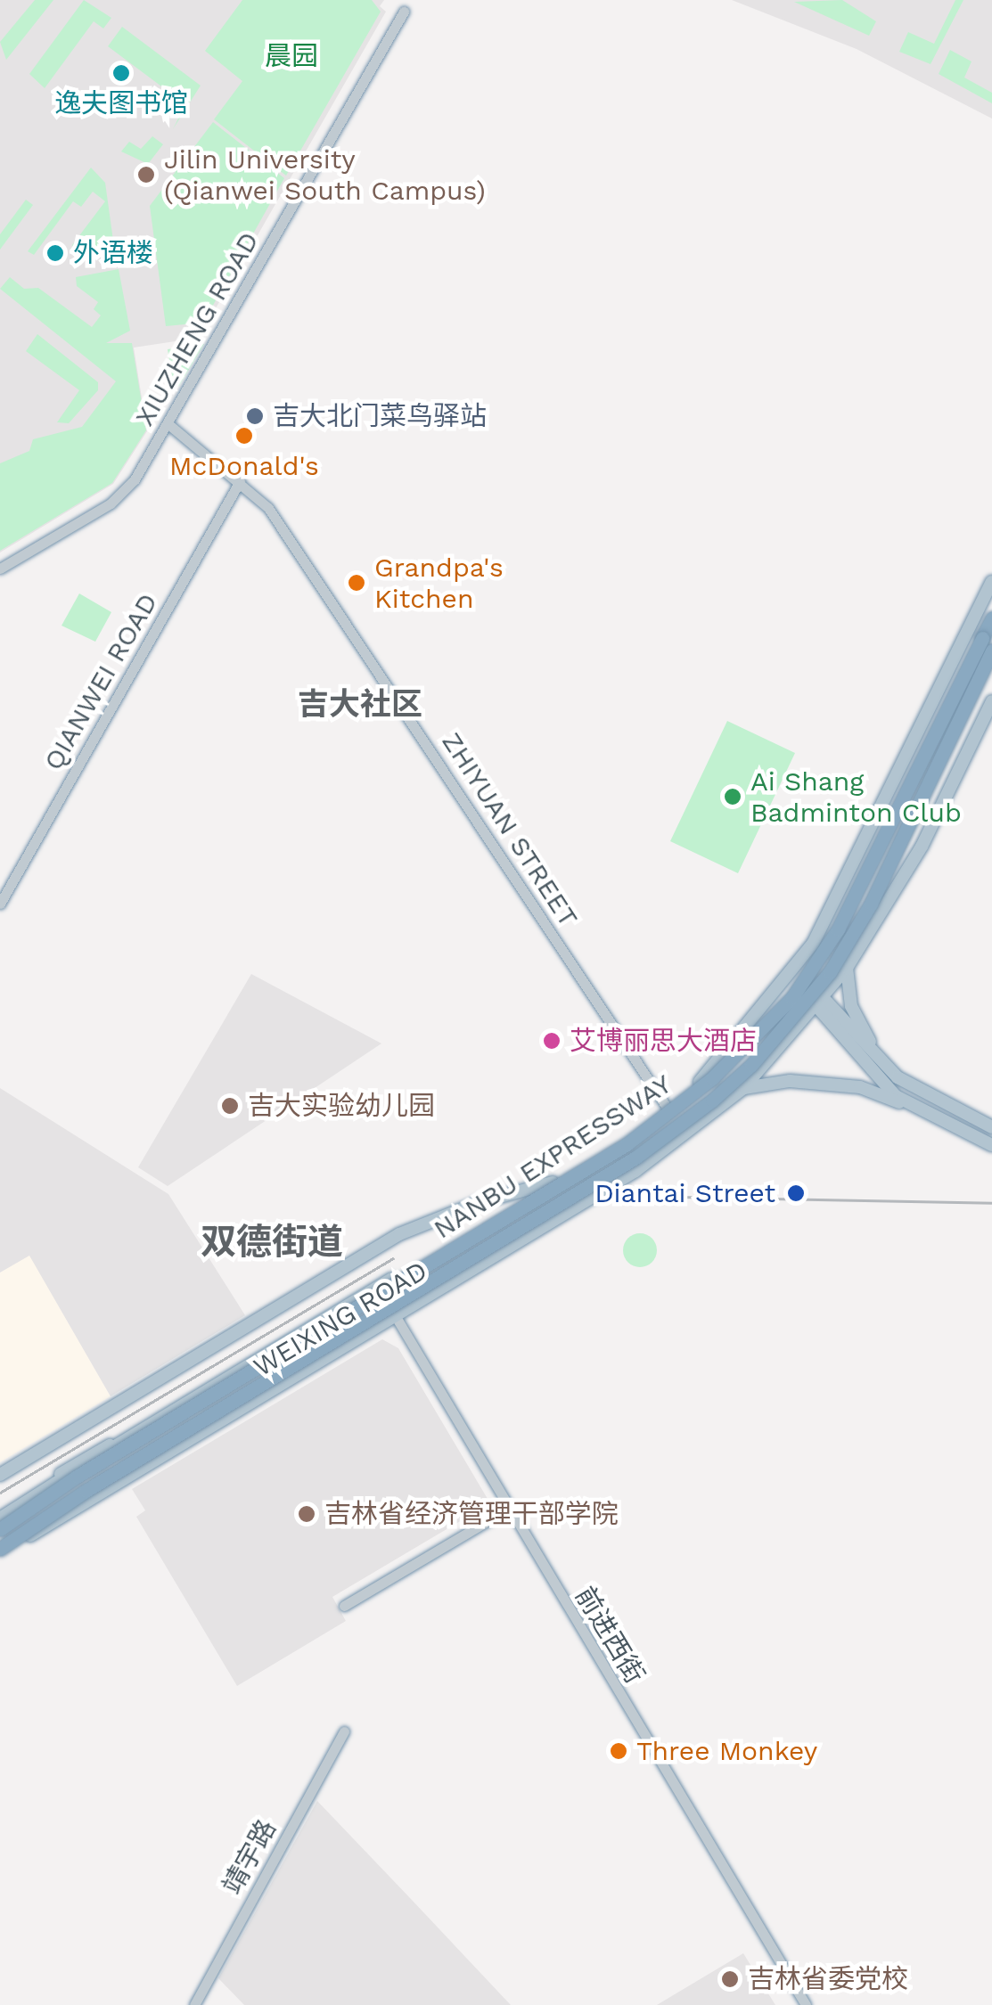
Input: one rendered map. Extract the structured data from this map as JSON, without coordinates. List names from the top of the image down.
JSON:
{
  "streets": {
    "highway": ["NANBU EXPRESSWAY"],
    "main road": ["WEIXING ROAD"],
    "street": [
      "XIUZHENG ROAD",
      "QIANWEI ROAD",
      "ZHIYUAN STREET",
      "前进西街",
      "靖宇路"
    ]
  },
  "crossings": [
    ["XIUZHENG ROAD", "ZHIYUAN STREET"],
    ["QIANWEI ROAD", "ZHIYUAN STREET"],
    ["ZHIYUAN STREET", "WEIXING ROAD"],
    ["NANBU EXPRESSWAY", "WEIXING ROAD"],
    ["WEIXING ROAD", "前进西街"]
  ],
  "districts": ["吉大社区", "双德街道"],
  "parks": ["晨园"],
  "places": [
    "逸夫图书馆",
    "Jilin University (Qianwei South Campus)",
    "外语楼",
    "吉大北门菜鸟驿站",
    "McDonald's",
    "Grandpa's Kitchen",
    "Ai Shang Badminton Club",
    "艾博丽思大酒店",
    "吉大实验幼儿园",
    "Diantai Street",
    "吉林省经济管理干部学院",
    "Three Monkey",
    "吉林省委党校"
  ]
}
